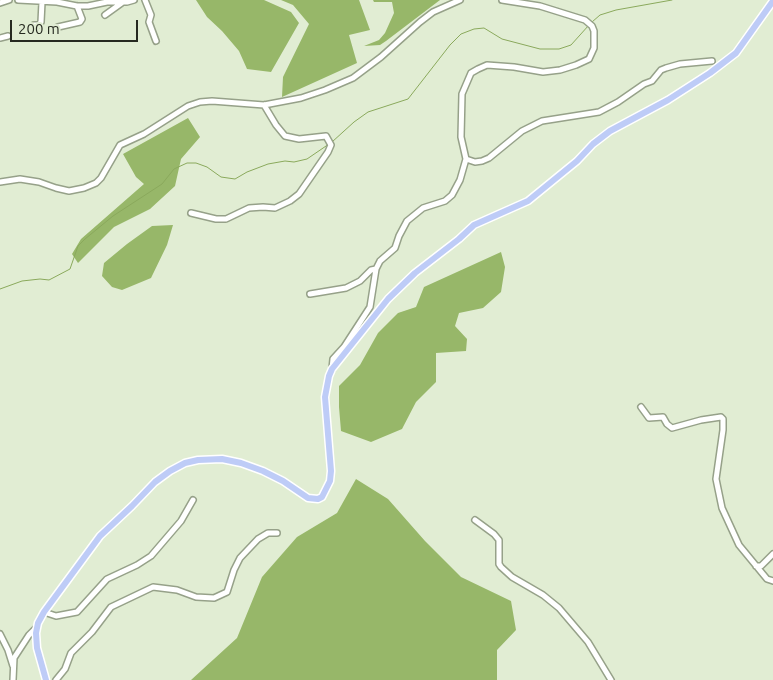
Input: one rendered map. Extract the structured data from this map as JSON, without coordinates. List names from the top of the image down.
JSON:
{
  "scale_bar": "200 m"
}
